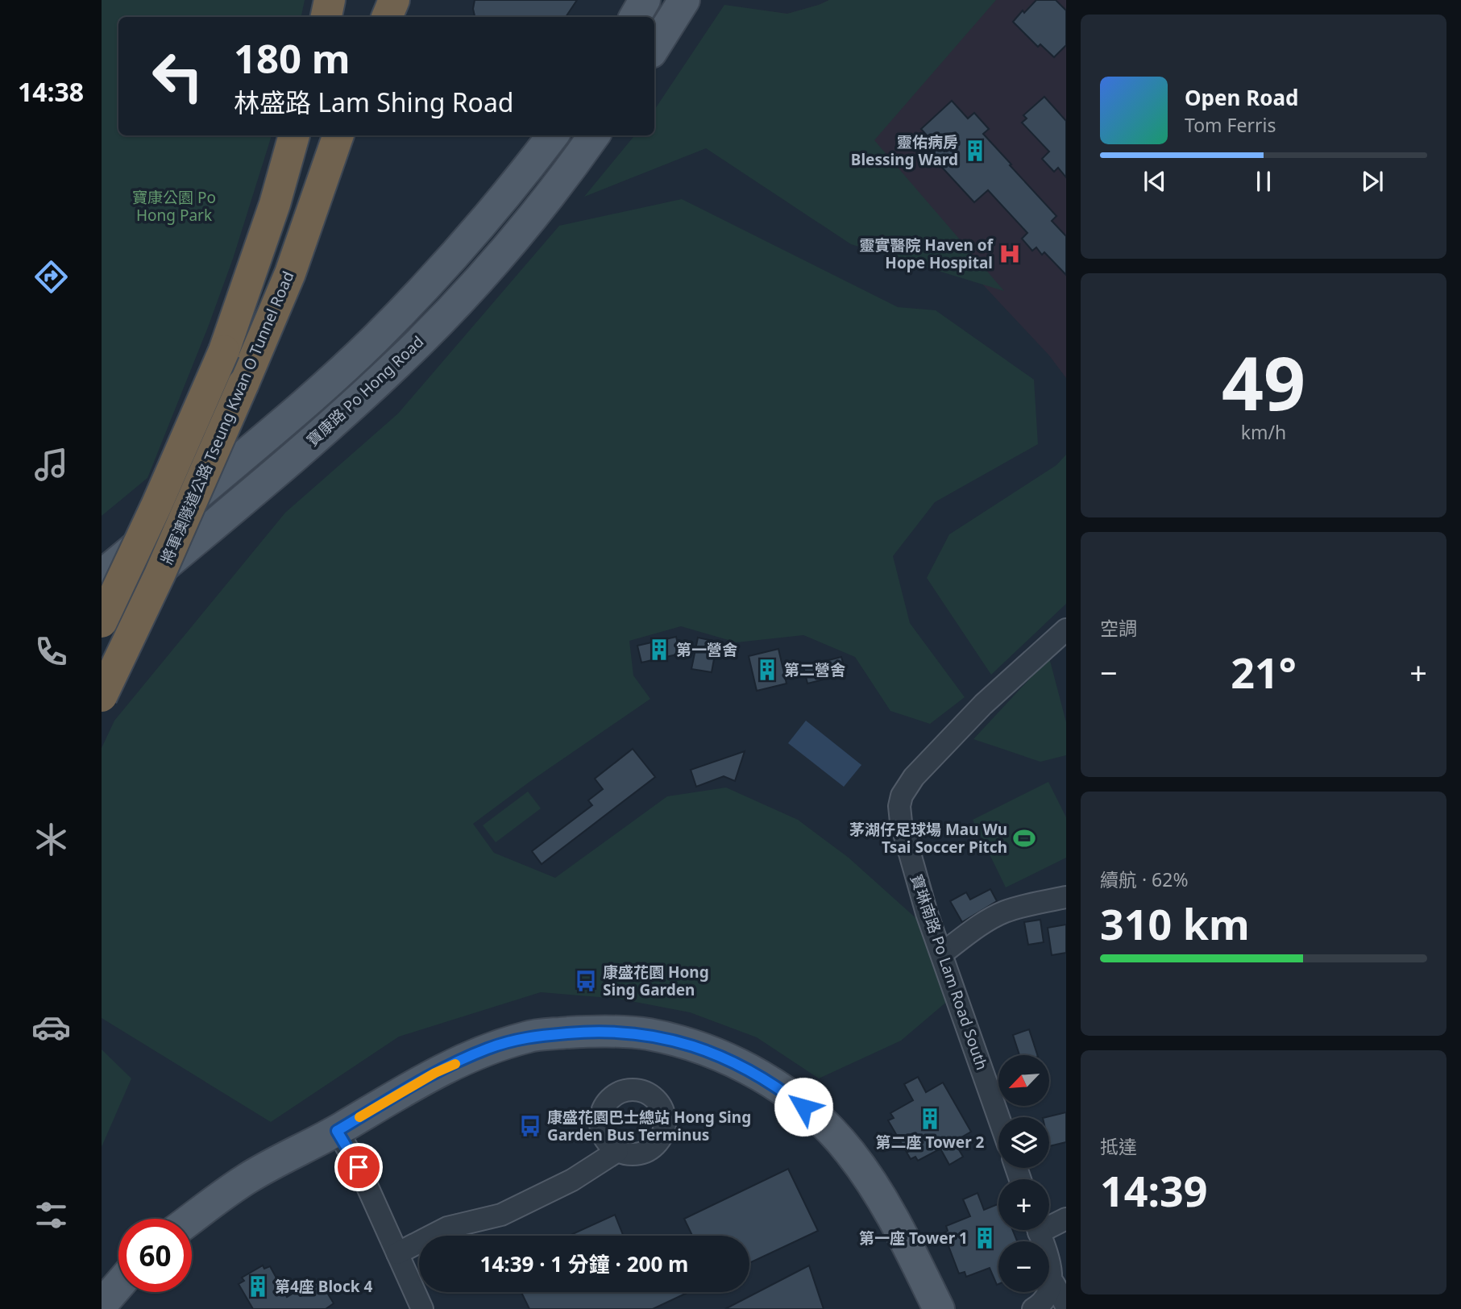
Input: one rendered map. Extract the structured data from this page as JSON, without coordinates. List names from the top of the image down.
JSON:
{
  "streets": {
    "highway": ["將軍澳隧道公路 Tseung Kwan O Tunnel Road"],
    "main road": ["寶康路 Po Hong Road"],
    "street": ["寶琳南路 Po Lam Road South"]
  },
  "crossings": [
    ["寶康路 Po Hong Road", "將軍澳隧道公路 Tseung Kwan O Tunnel Road"]
  ],
  "parks": ["寶康公園 Po Hong Park"],
  "places": {
    "building": [
      "靈佑病房 Blessing Ward",
      "第一營舍",
      "第二營舍",
      "第二座 Tower 2",
      "第一座 Tower 1",
      "第4座 Block 4"
    ],
    "hospital": ["靈實醫院 Haven of Hope Hospital"],
    "sports": ["茅湖仔足球場 Mau Wu Tsai Soccer Pitch"],
    "bus stop": ["康盛花園 Hong Sing Garden", "康盛花園巴士總站 Hong Sing Garden Bus Terminus"]
  },
  "north": "bottom left",
  "page": {
    "tabs": "14:38",
    "turn": ["180 m", "林盛路 Lam Shing Road"],
    "song": ["Open Road", "Tom Ferris"],
    "tile": [
      ["49", "km/h"],
      "空調",
      ["續航 · 62%", "310 km"],
      ["抵達", "14:39"]
    ],
    "heat": ["−", "21°", "+"],
    "map_buttons": ["+", "−"],
    "limit": "60",
    "trip": "14:39 · 1 分鐘 · 200 m"
  }
}
